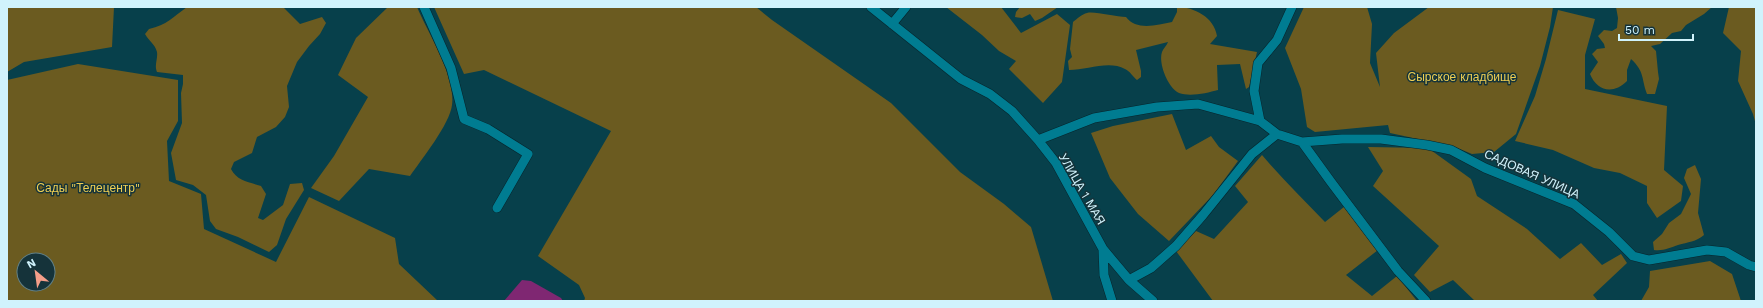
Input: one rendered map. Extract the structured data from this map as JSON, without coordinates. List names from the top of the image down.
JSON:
{
  "streets": {
    "street": ["САДОВАЯ УЛИЦА", "УЛИЦА 1 МАЯ"]
  },
  "crossings": [
    ["САДОВАЯ УЛИЦА", "УЛИЦА 1 МАЯ"]
  ],
  "parks": ["Сырское кладбище", "Сады \"Телецентр\""],
  "scale_bar": "50 m",
  "north": "top left"
}
